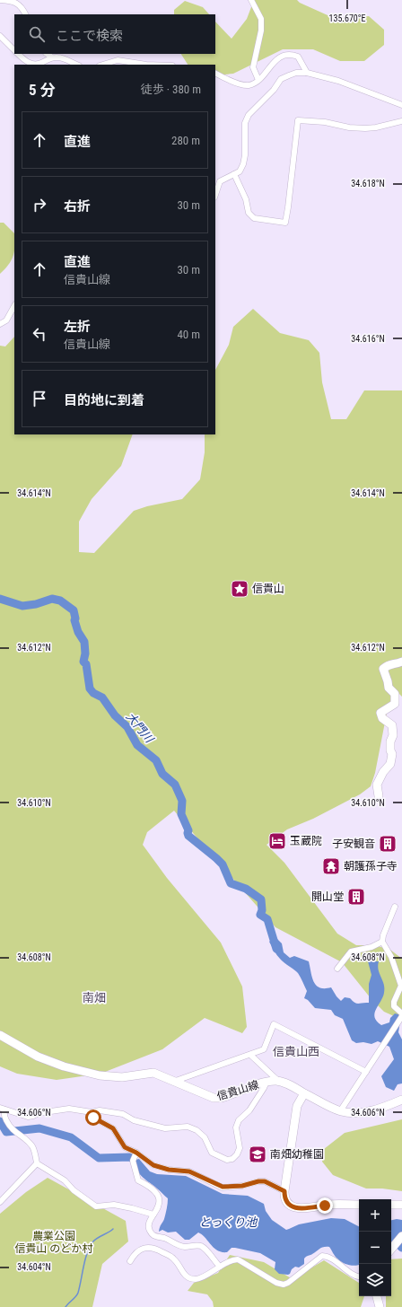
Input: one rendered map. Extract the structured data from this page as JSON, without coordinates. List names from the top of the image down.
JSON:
{
  "streets": {
    "main road": ["信貴山線"]
  },
  "districts": ["南畑", "信貴山西"],
  "water": ["大門川", "とっくり池"],
  "parks": ["農業公園 信貴山 のどか村"],
  "places": {
    "place": ["信貴山"],
    "hotel": ["玉蔵院"],
    "building": ["子安観音", "開山堂"],
    "temple": ["朝護孫子寺"],
    "school or university": ["南畑幼稚園"]
  },
  "page": {
    "search": "ここで検索",
    "heading": ["5 分", "徒歩 · 380 m"],
    "list": [
      ["直進", "280 m"],
      ["右折", "30 m"],
      ["直進", "信貴山線", "30 m"],
      ["左折", "信貴山線", "40 m"],
      "目的地に到着"
    ],
    "map_buttons": ["+", "−"]
  },
  "coordinates": [
    "135.670°E",
    "34.618°N",
    "34.616°N",
    "34.614°N",
    "34.612°N",
    "34.610°N",
    "34.608°N",
    "34.606°N",
    "34.604°N"
  ]
}
